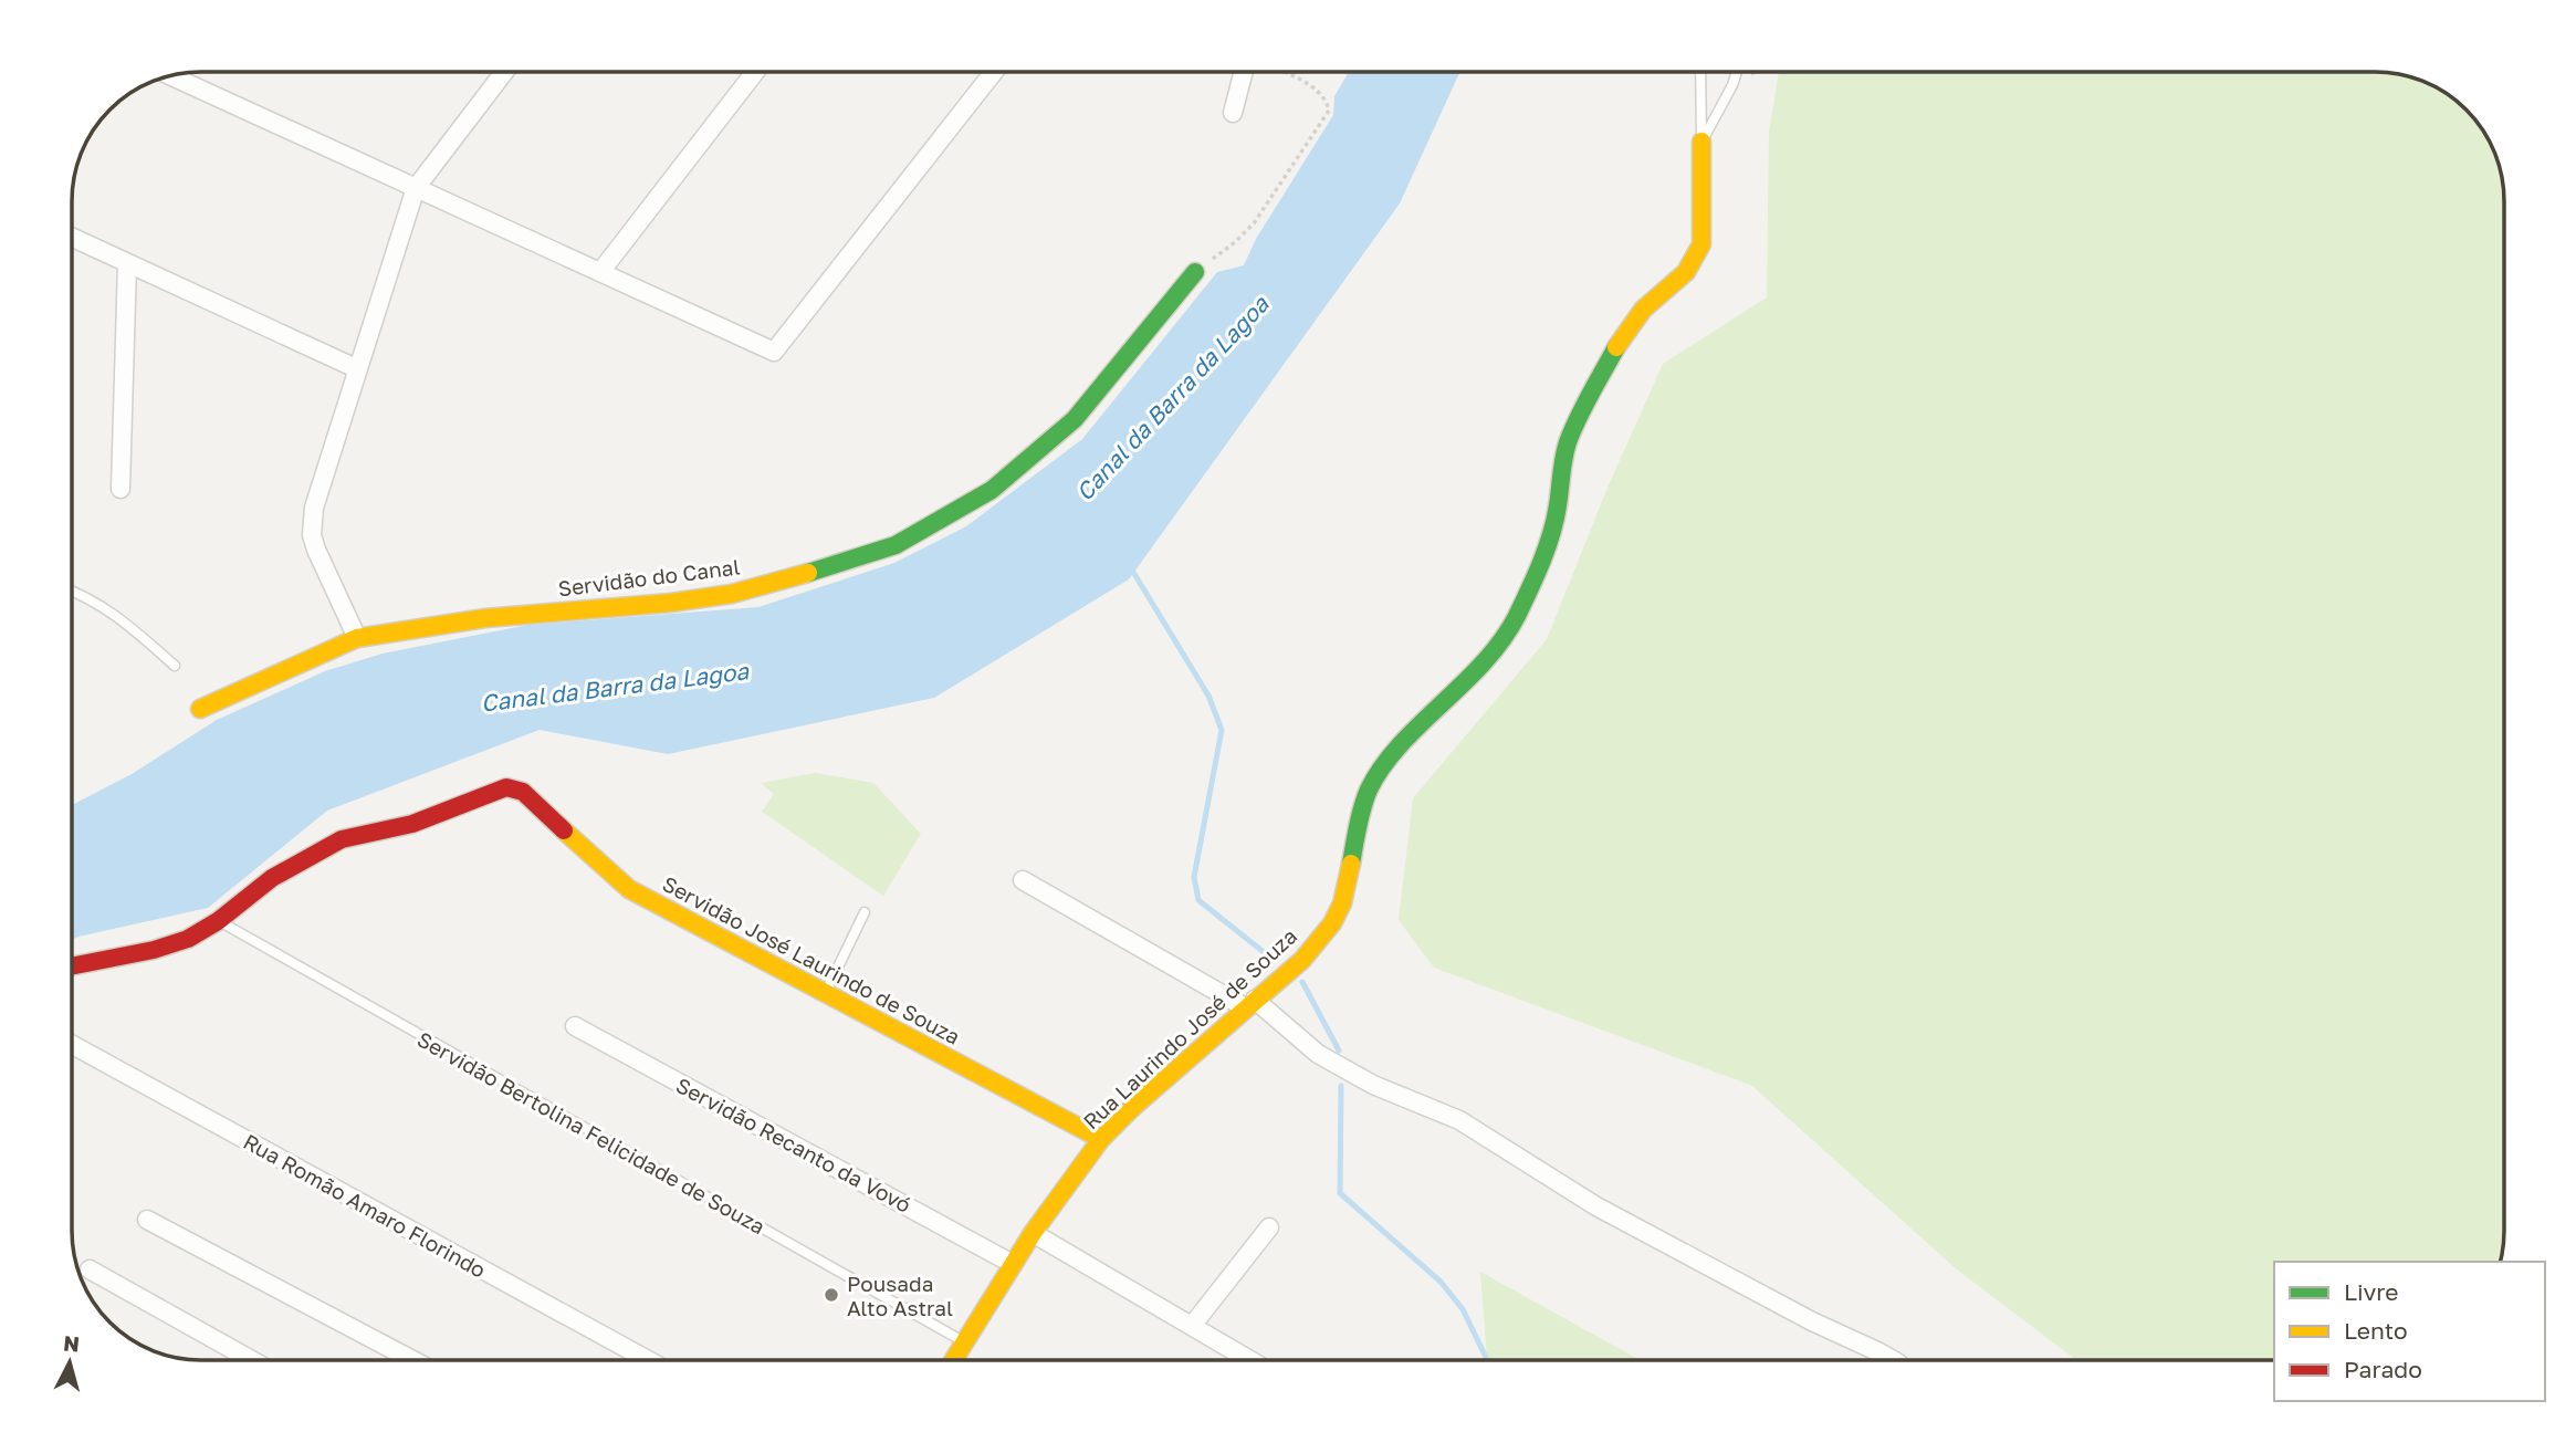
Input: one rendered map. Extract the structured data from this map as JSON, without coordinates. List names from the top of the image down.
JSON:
{
  "streets": {
    "street": [
      "Servidão do Canal",
      "Servidão José Laurindo de Souza",
      "Rua Laurindo José de Souza",
      "Servidão Recanto da Vovó",
      "Rua Romão Amaro Florindo"
    ],
    "lane": ["Servidão Bertolina Felicidade de Souza"]
  },
  "crossings": [
    ["Servidão José Laurindo de Souza", "Rua Laurindo José de Souza"],
    ["Servidão José Laurindo de Souza", "Servidão Bertolina Felicidade de Souza"],
    ["Rua Laurindo José de Souza", "Servidão Bertolina Felicidade de Souza"],
    ["Rua Laurindo José de Souza", "Servidão Recanto da Vovó"]
  ],
  "water": ["Canal da Barra da Lagoa"],
  "places": ["Pousada Alto Astral"],
  "legend": ["Livre", "Lento", "Parado"],
  "north": "top"
}
